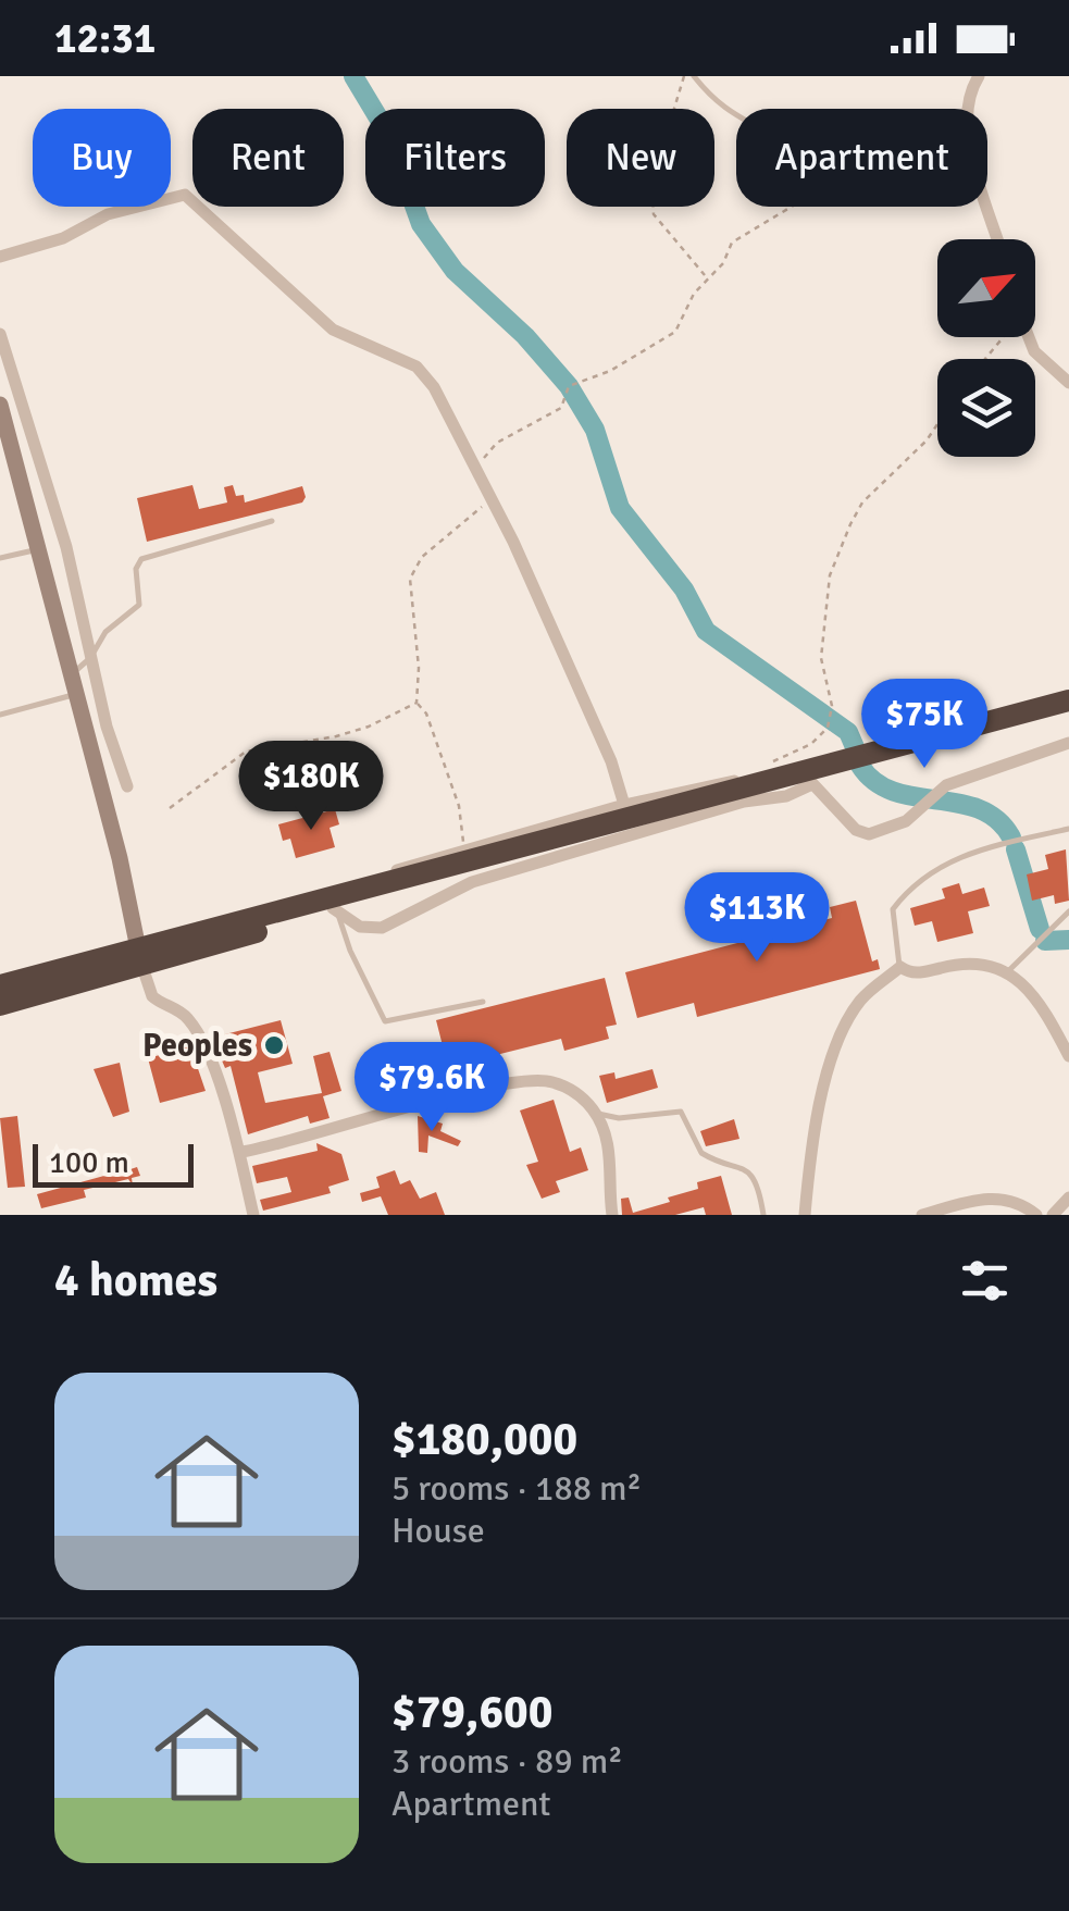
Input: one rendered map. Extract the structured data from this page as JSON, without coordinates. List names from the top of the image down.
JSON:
{
  "places": ["Peoples"],
  "scale_bar": "100 m",
  "north": "top right",
  "page": {
    "status": "12:31",
    "chip": [
      "Buy",
      "Rent",
      "Filters",
      "New",
      "Apartment"
    ],
    "price": [
      "$75K",
      "$180K",
      "$113K",
      "$79.6K"
    ],
    "scale": "100 m",
    "heading": "4 homes",
    "list": [
      {
        "name": "$180,000",
        "note": "5 rooms · 188 m² · House"
      },
      {
        "name": "$79,600",
        "note": "3 rooms · 89 m² · Apartment"
      }
    ]
  }
}
